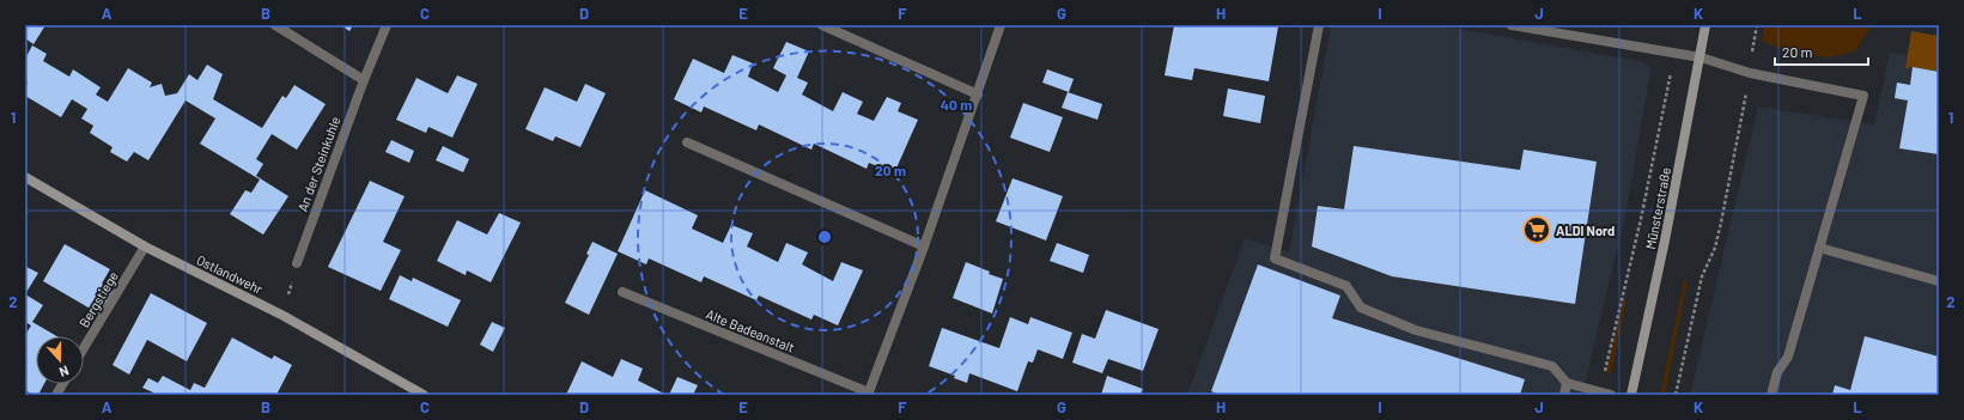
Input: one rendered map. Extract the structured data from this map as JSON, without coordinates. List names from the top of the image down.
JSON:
{
  "streets": {
    "street": [
      "An der Steinkuhle",
      "Münsterstraße",
      "Ostlandwehr",
      "Bergstiege",
      "Alte Badeanstalt"
    ]
  },
  "crossings": [
    ["Ostlandwehr", "Bergstiege"]
  ],
  "places": {
    "supermarket": ["ALDI Nord"]
  },
  "scale_bar": "20 m",
  "north": "bottom",
  "grid": {
    "columns": [
      "A",
      "B",
      "C",
      "D",
      "E",
      "F",
      "G",
      "H",
      "I",
      "J",
      "K",
      "L"
    ],
    "rows": ["1", "2"]
  },
  "rings": ["40 m", "20 m"]
}
